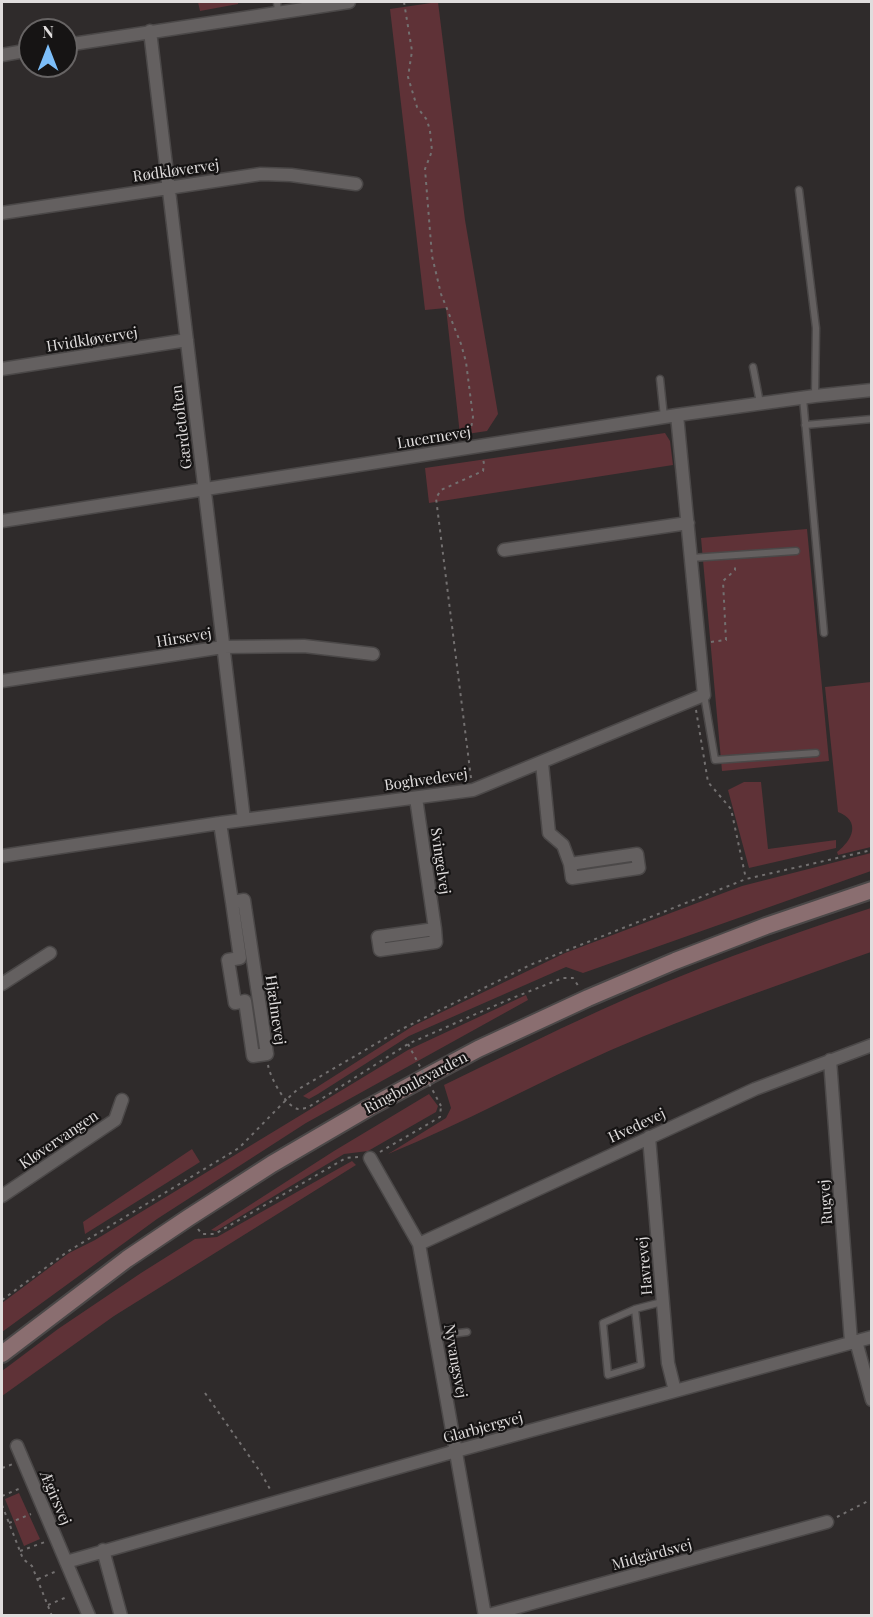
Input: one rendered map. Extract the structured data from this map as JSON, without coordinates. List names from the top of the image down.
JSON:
{
  "streets": {
    "main road": ["Ringboulevarden"],
    "street": [
      "Rødkløvervej",
      "Hvidkløvervej",
      "Gærdetoften",
      "Lucernevej",
      "Hirsevej",
      "Boghvedevej",
      "Svingelvej",
      "Hjælmevej",
      "Hvedevej",
      "Kløvervangen",
      "Rugvej",
      "Havrevej",
      "Nyvangsvej",
      "Glarbjergvej",
      "Ægirsvej",
      "Midgårdsvej"
    ]
  },
  "crossings": [
    ["Rødkløvervej", "Gærdetoften"],
    ["Hvidkløvervej", "Gærdetoften"],
    ["Gærdetoften", "Lucernevej"],
    ["Gærdetoften", "Hirsevej"],
    ["Gærdetoften", "Boghvedevej"],
    ["Boghvedevej", "Svingelvej"],
    ["Boghvedevej", "Hjælmevej"],
    ["Hvedevej", "Rugvej"],
    ["Hvedevej", "Havrevej"],
    ["Hvedevej", "Nyvangsvej"],
    ["Rugvej", "Glarbjergvej"],
    ["Havrevej", "Glarbjergvej"],
    ["Nyvangsvej", "Glarbjergvej"],
    ["Nyvangsvej", "Midgårdsvej"]
  ],
  "north": "top"
}
